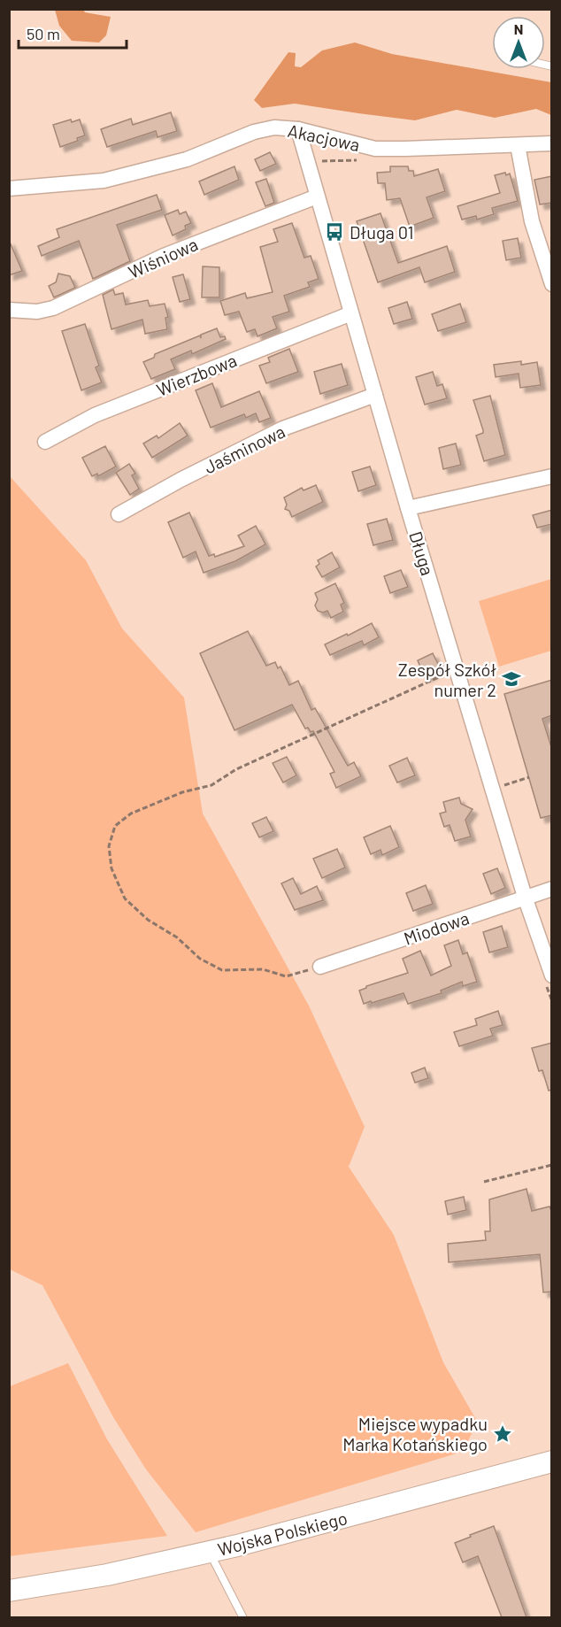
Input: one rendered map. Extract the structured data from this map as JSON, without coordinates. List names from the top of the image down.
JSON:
{
  "streets": {
    "main road": ["Wojska Polskiego"],
    "street": [
      "Akacjowa",
      "Wiśniowa",
      "Wierzbowa",
      "Jaśminowa",
      "Długa",
      "Miodowa"
    ]
  },
  "crossings": [
    ["Akacjowa", "Długa"],
    ["Wiśniowa", "Długa"],
    ["Wierzbowa", "Długa"],
    ["Jaśminowa", "Długa"],
    ["Długa", "Miodowa"]
  ],
  "places": {
    "bus stop": ["Długa 01"],
    "school or university": ["Zespół Szkół numer 2"],
    "place": ["Miejsce wypadku Marka Kotańskiego"]
  },
  "scale_bar": "50 m",
  "north": "top"
}
